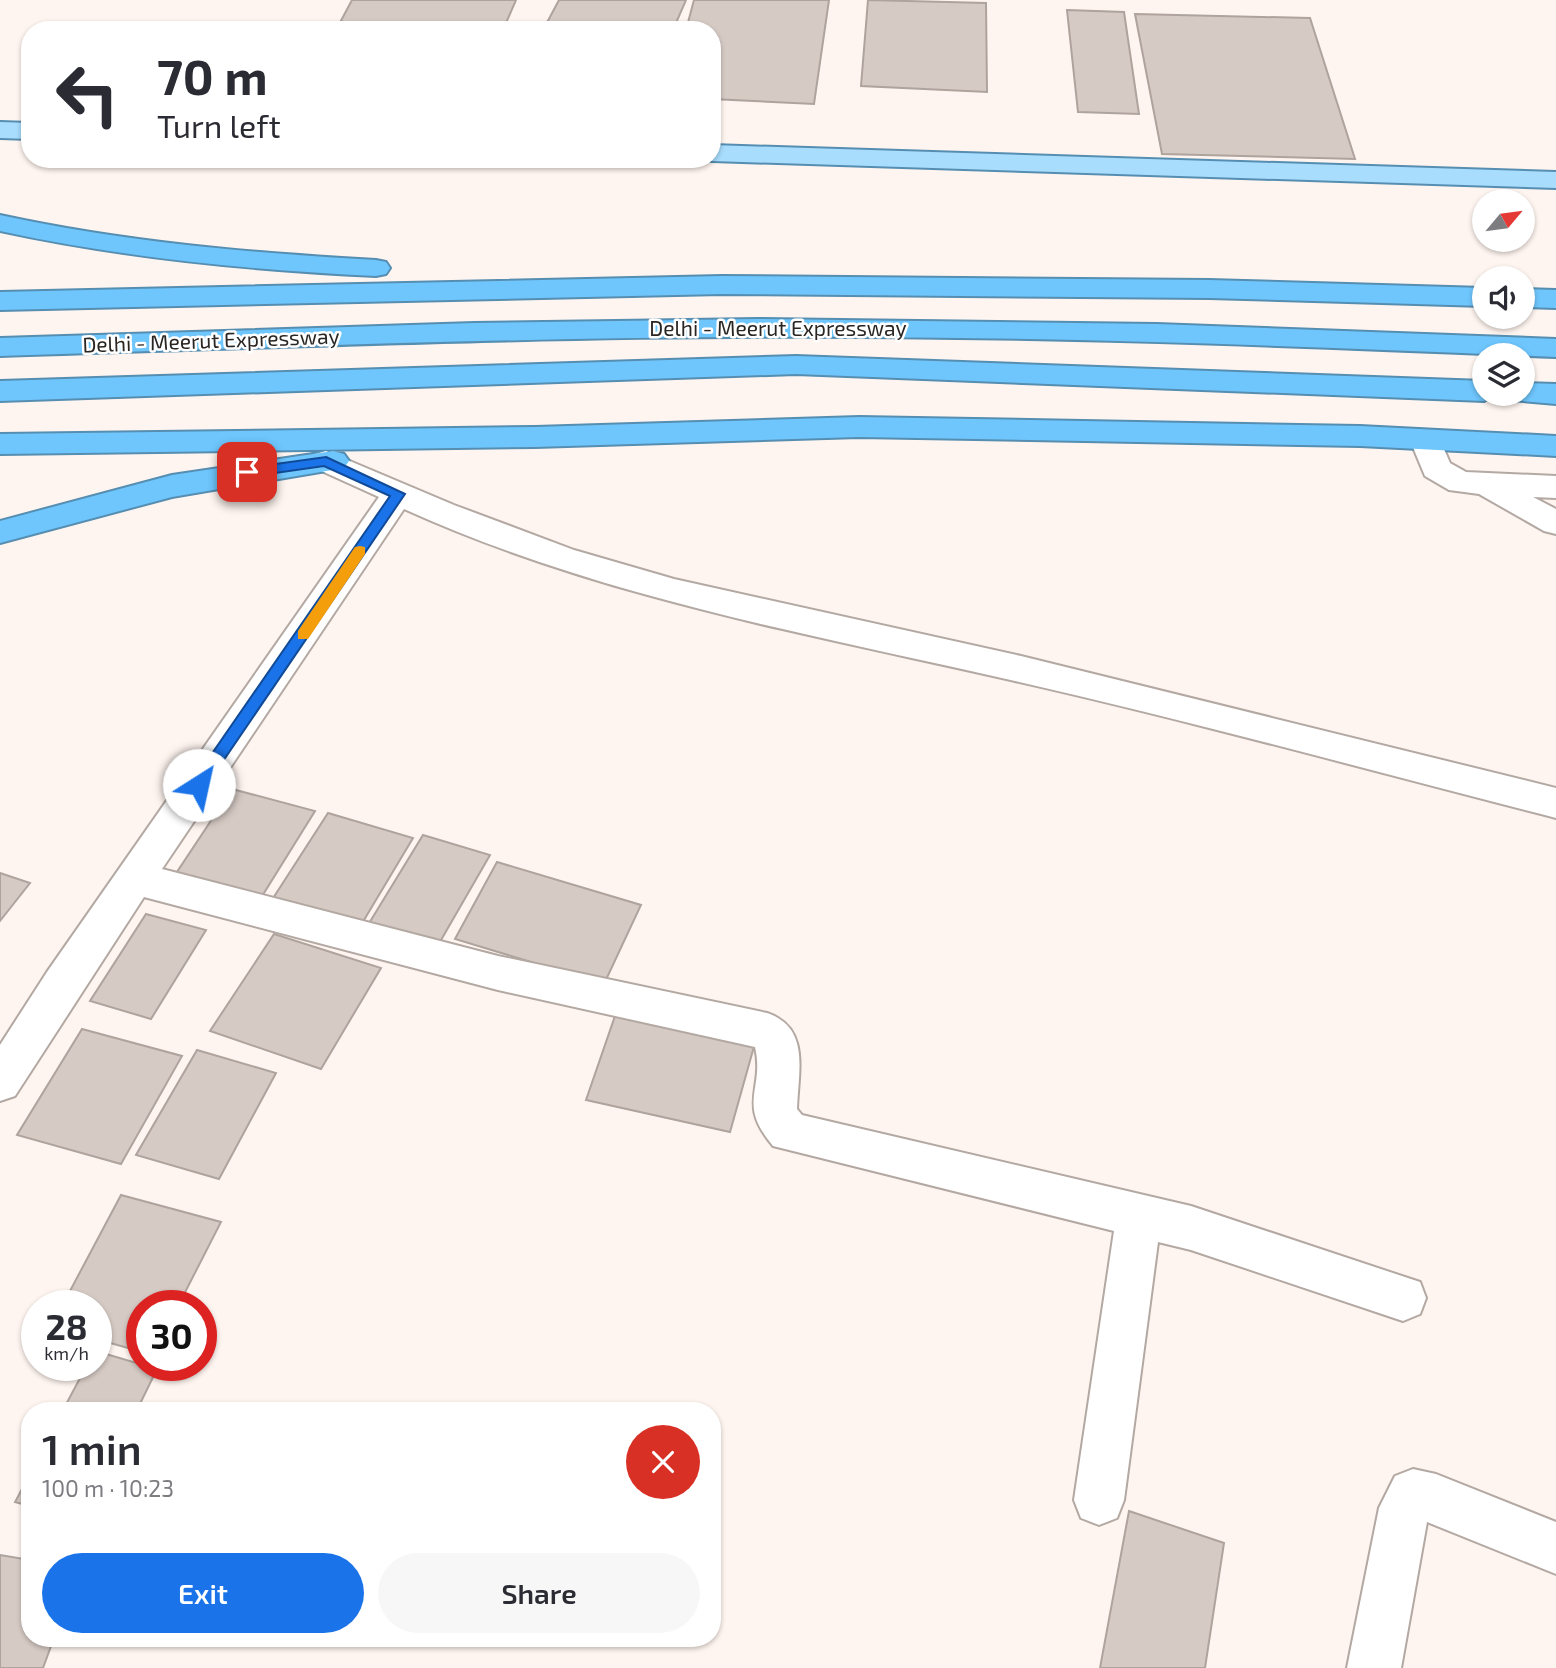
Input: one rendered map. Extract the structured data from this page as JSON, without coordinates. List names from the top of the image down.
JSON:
{
  "streets": {
    "highway": ["Delhi - Meerut Expressway"]
  },
  "north": "top right",
  "page": {
    "turn": ["70 m", "Turn left"],
    "speed": "28 km/h",
    "limit": "30",
    "heading": ["1 min", "100 m · 10:23"],
    "buttons": ["Exit", "Share"]
  }
}
